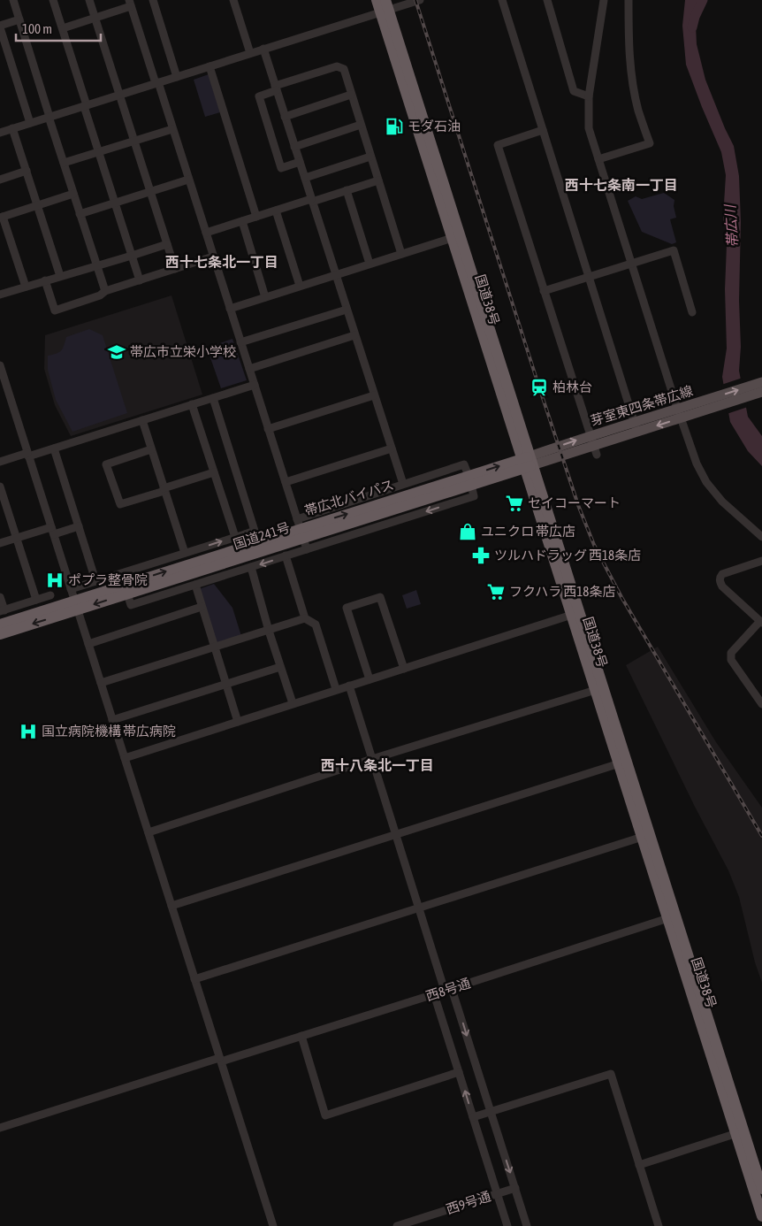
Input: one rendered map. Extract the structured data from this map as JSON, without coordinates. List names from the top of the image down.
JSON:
{
  "streets": {
    "highway": ["国道38号", "帯広北バイパス", "国道241号"],
    "main road": ["芽室東四条帯広線"],
    "street": ["西8号通", "西9号通"]
  },
  "crossings": [
    ["国道38号", "芽室東四条帯広線"],
    ["国道38号", "国道241号"],
    ["国道38号", "西8号通"],
    ["芽室東四条帯広線", "国道241号"],
    ["帯広北バイパス", "国道241号"]
  ],
  "one_way": ["帯広北バイパス"],
  "districts": ["西十七条南一丁目", "西十七条北一丁目", "西十八条北一丁目"],
  "water": ["帯広川"],
  "places": {
    "fuel station": ["モダ石油"],
    "school or university": ["帯広市立栄小学校"],
    "station": ["柏林台"],
    "supermarket": ["セイコーマート", "フクハラ 西18条店"],
    "shop": ["ユニクロ 帯広店"],
    "pharmacy": ["ツルハドラッグ 西18条店"],
    "hospital": ["ポプラ整骨院", "国立病院機構 帯広病院"]
  },
  "scale_bar": "100 m"
}
